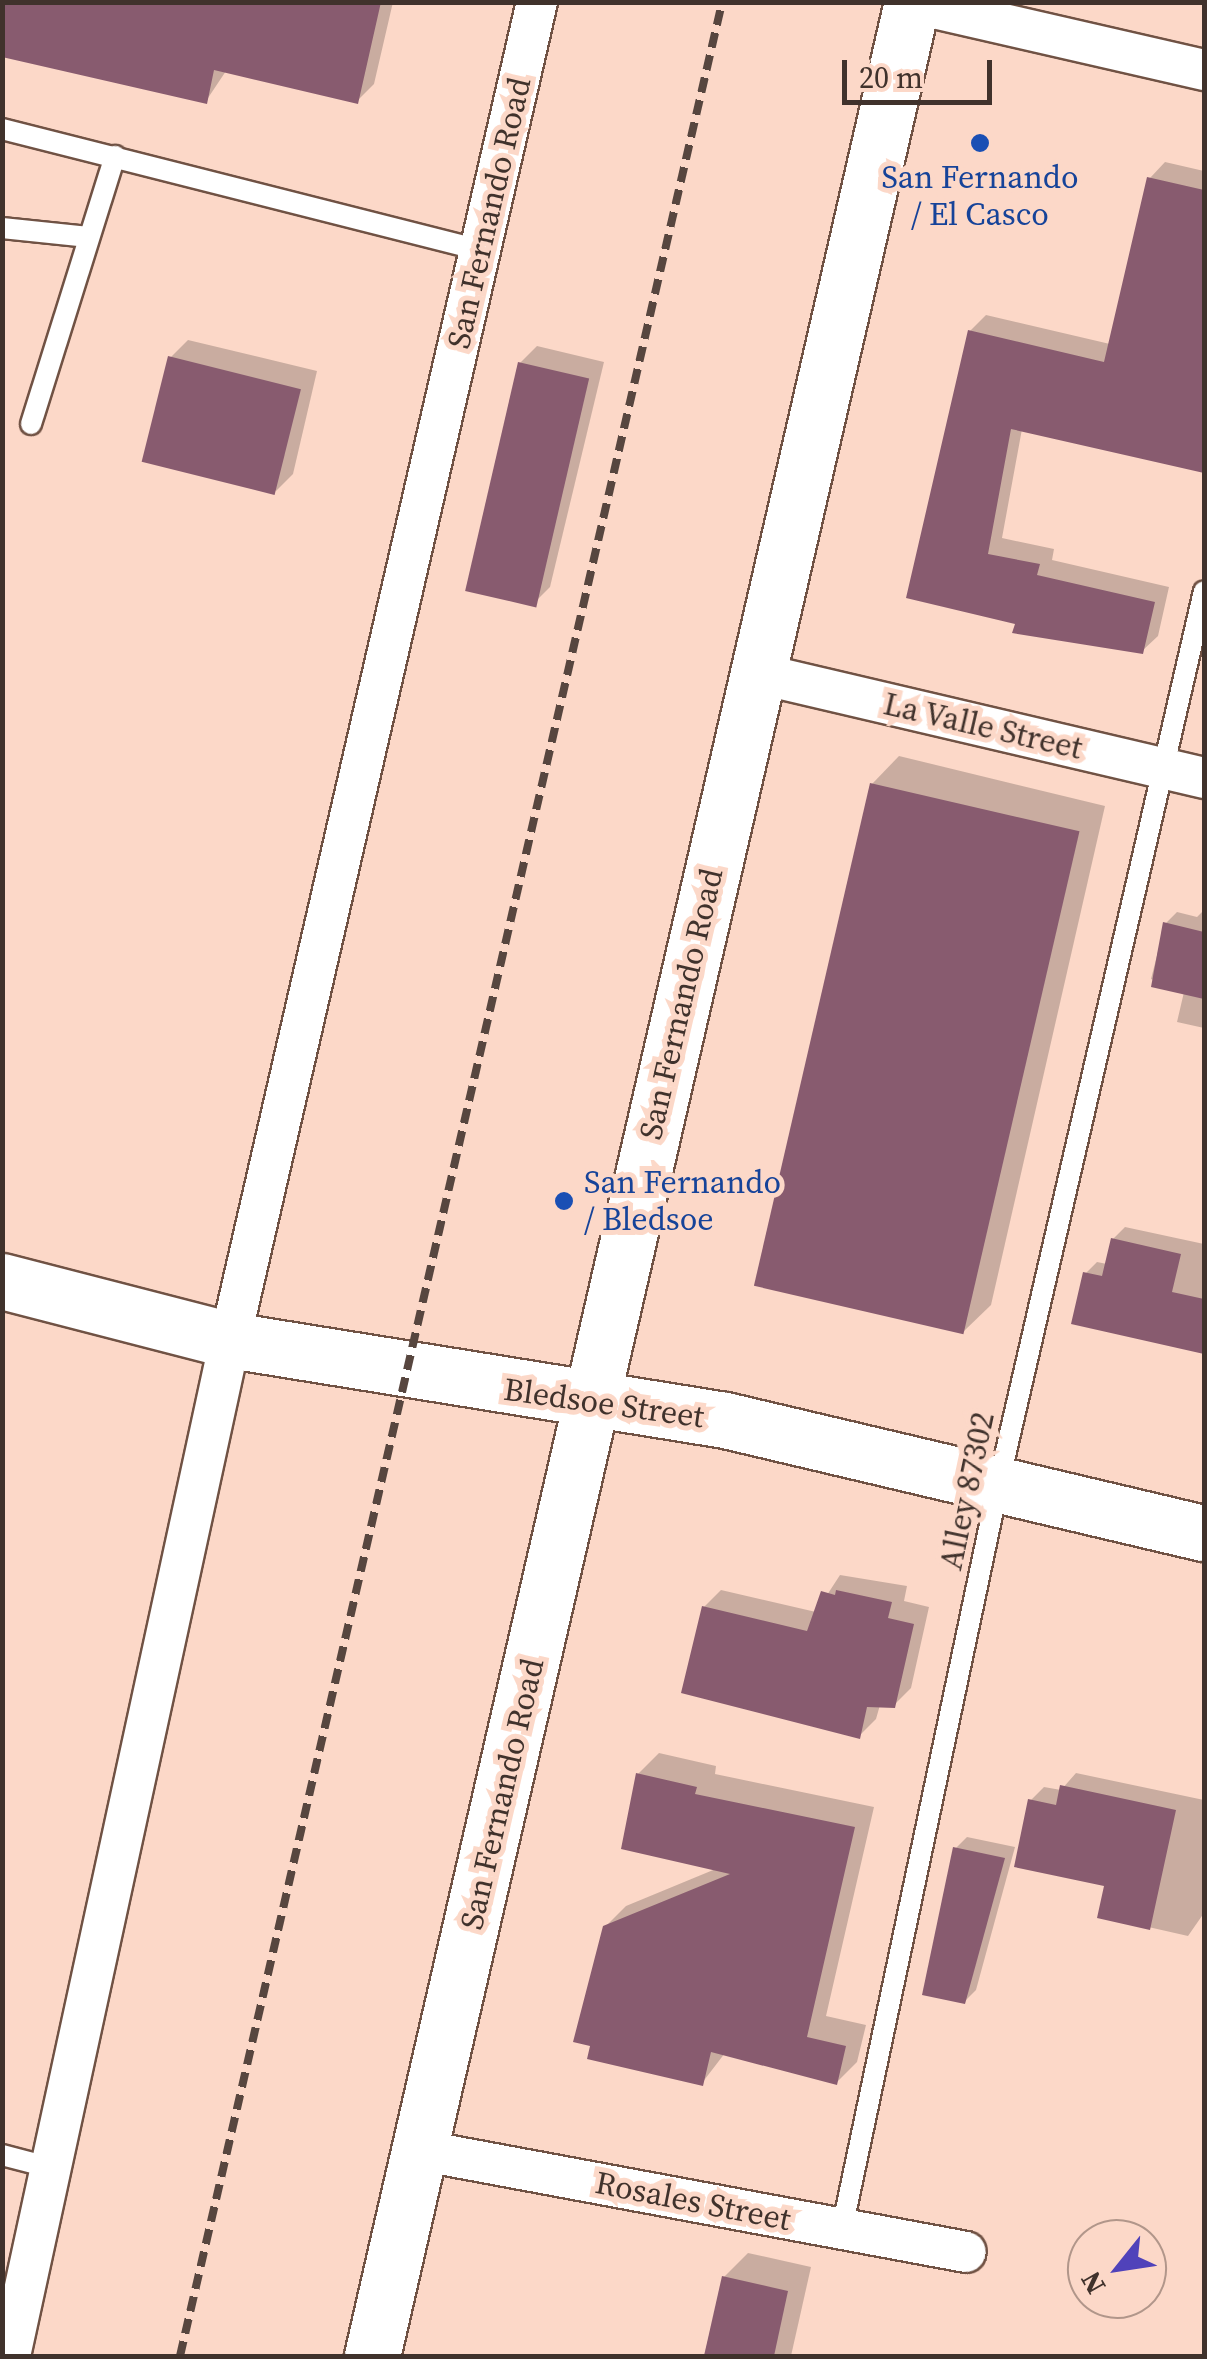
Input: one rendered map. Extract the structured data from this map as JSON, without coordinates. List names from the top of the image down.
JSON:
{
  "streets": {
    "main road": ["San Fernando Road", "Bledsoe Street"],
    "street": ["La Valle Street", "Rosales Street"],
    "lane": ["Alley 87302"]
  },
  "crossings": [
    ["San Fernando Road", "La Valle Street"],
    ["San Fernando Road", "Bledsoe Street"],
    ["San Fernando Road", "Rosales Street"],
    ["La Valle Street", "Alley 87302"],
    ["Bledsoe Street", "Alley 87302"],
    ["Alley 87302", "Rosales Street"]
  ],
  "places": ["San Fernando / El Casco", "San Fernando / Bledsoe"],
  "scale_bar": "20 m",
  "north": "bottom left"
}
